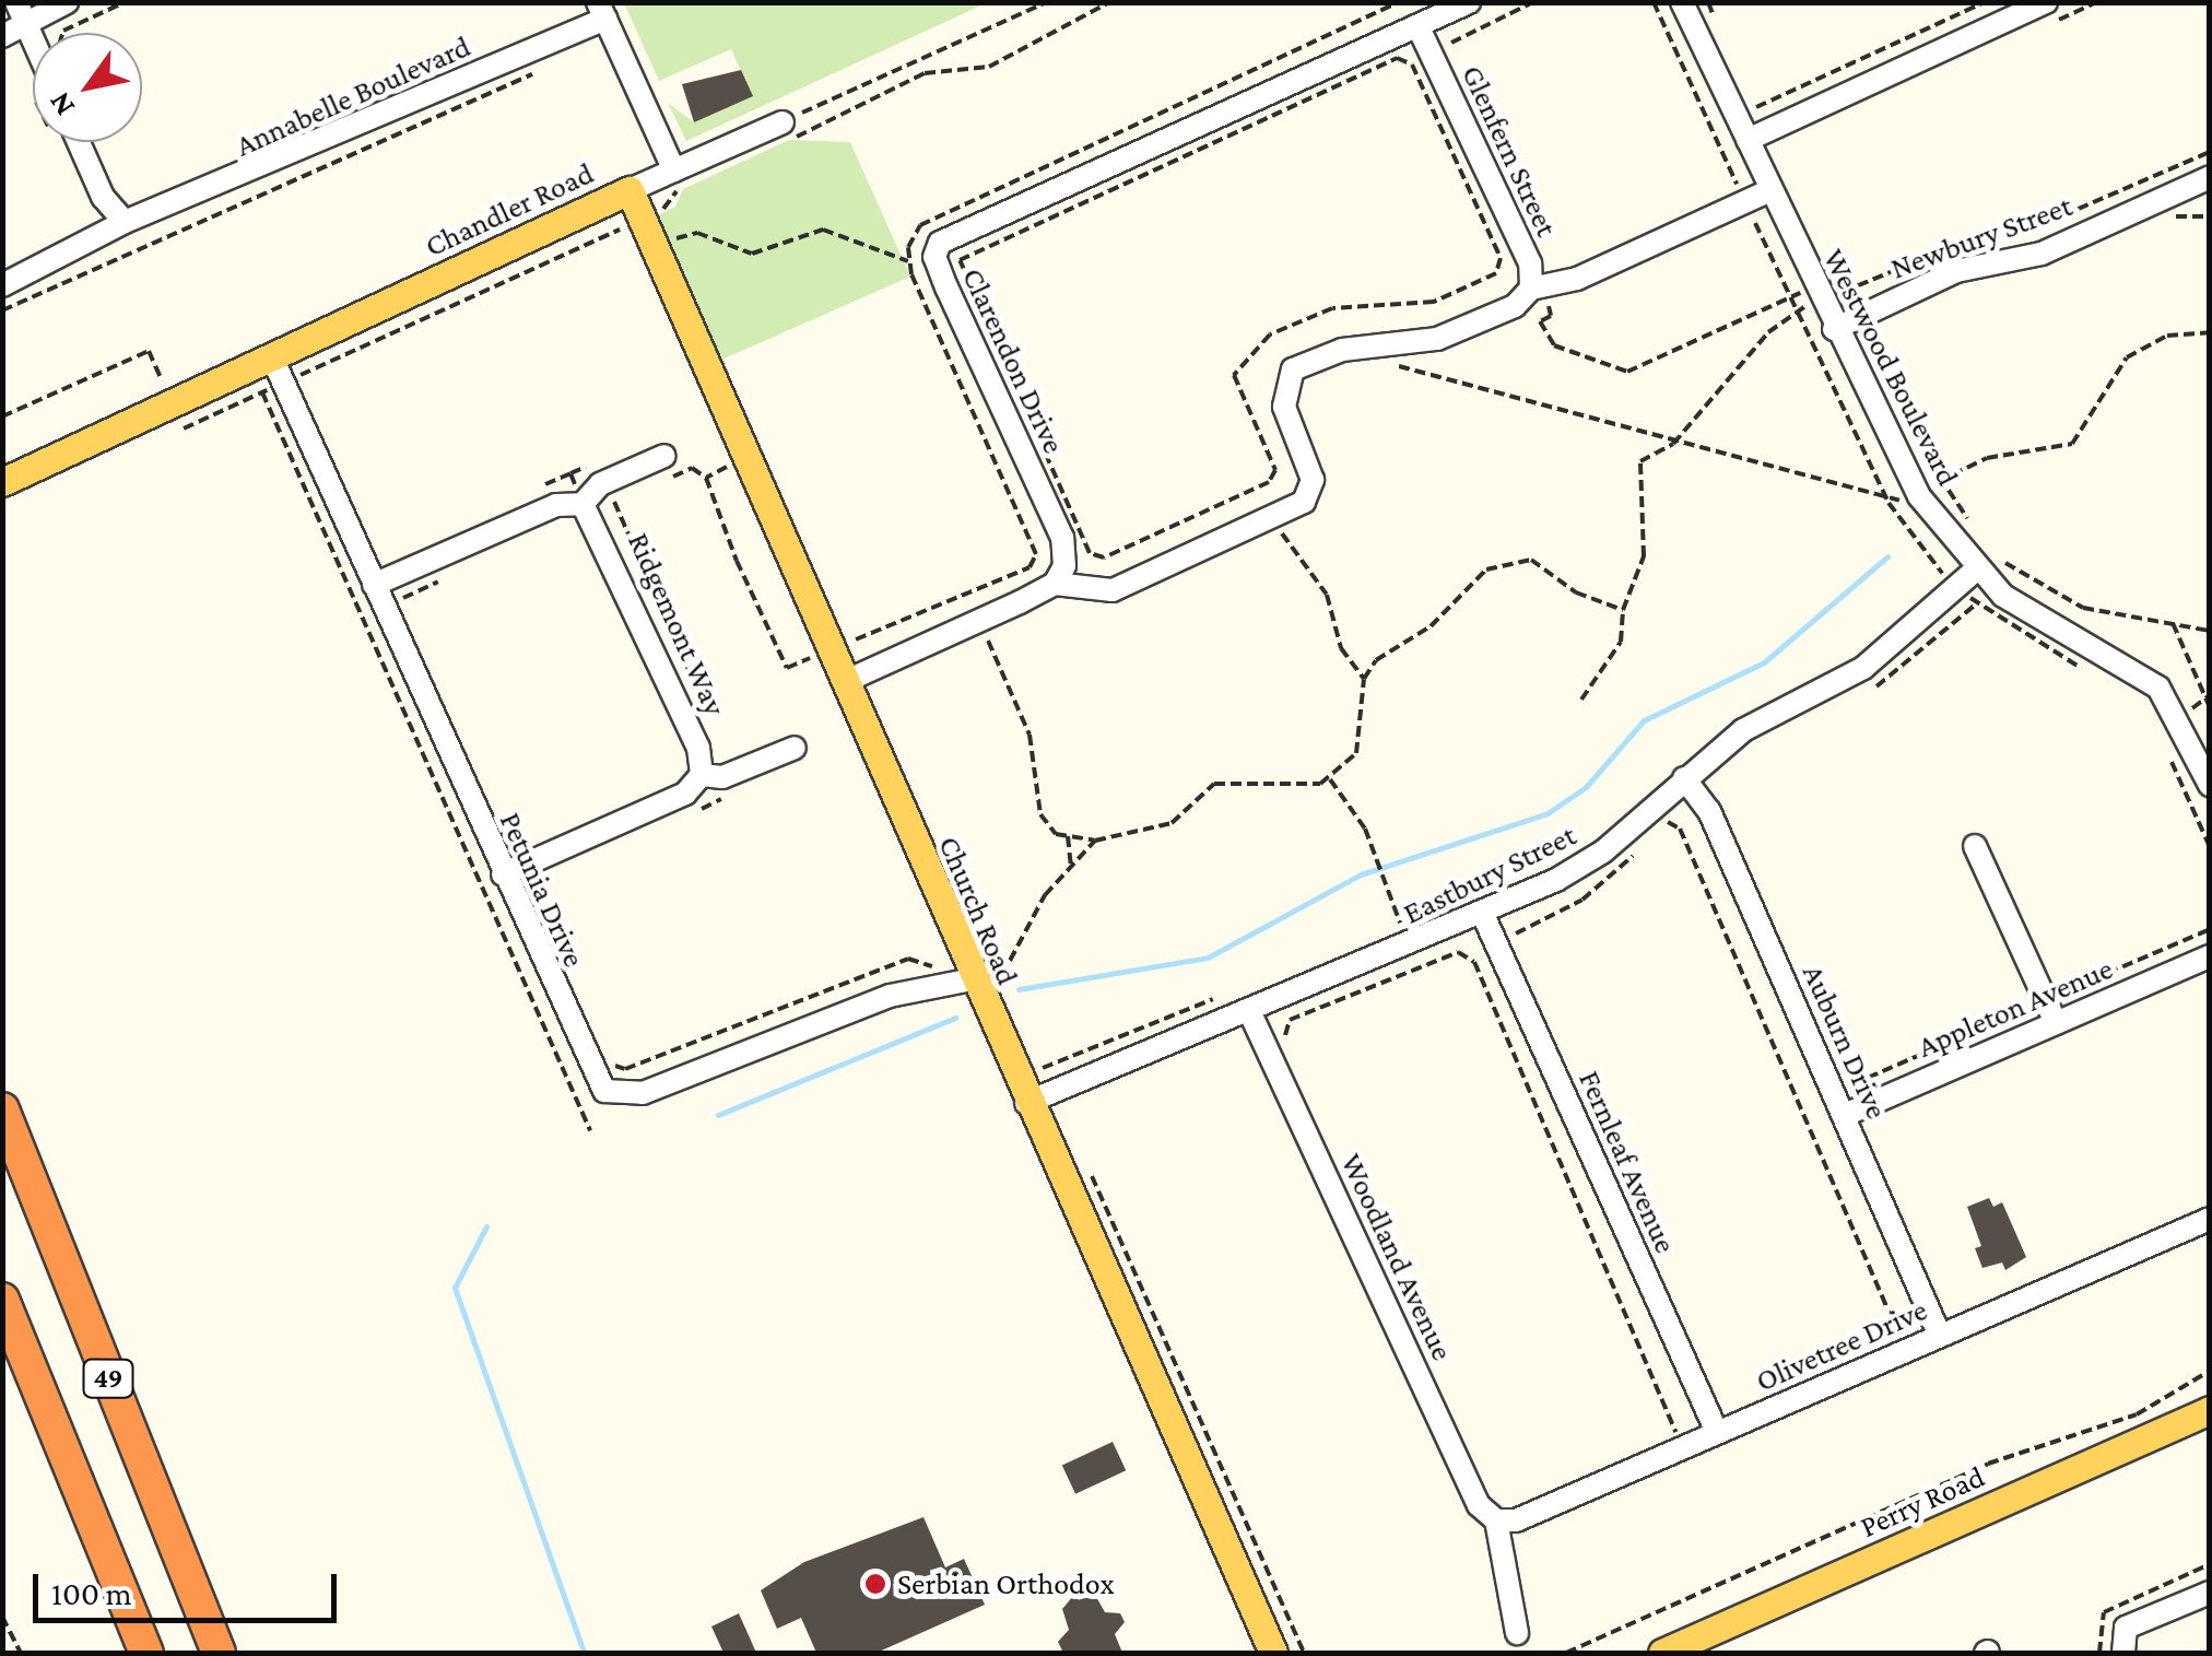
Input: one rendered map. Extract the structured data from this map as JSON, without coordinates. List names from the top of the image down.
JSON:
{
  "streets": {
    "highway": ["49"],
    "main road": ["Chandler Road", "Church Road", "Perry Road"],
    "street": [
      "Annabelle Boulevard",
      "Glenfern Street",
      "Newbury Street",
      "Clarendon Drive",
      "Westwood Boulevard",
      "Ridgemont Way",
      "Eastbury Street",
      "Petunia Drive",
      "Appleton Avenue",
      "Auburn Drive",
      "Fernleaf Avenue",
      "Woodland Avenue",
      "Olivetree Drive"
    ]
  },
  "crossings": [
    ["Glenfern Street", "Clarendon Drive"],
    ["Chandler Road", "Petunia Drive"],
    ["Chandler Road", "Church Road"],
    ["Newbury Street", "Westwood Boulevard"],
    ["Westwood Boulevard", "Eastbury Street"],
    ["Eastbury Street", "Church Road"],
    ["Eastbury Street", "Auburn Drive"],
    ["Eastbury Street", "Fernleaf Avenue"],
    ["Eastbury Street", "Woodland Avenue"],
    ["Petunia Drive", "Church Road"],
    ["Appleton Avenue", "Auburn Drive"],
    ["Auburn Drive", "Olivetree Drive"],
    ["Fernleaf Avenue", "Olivetree Drive"],
    ["Woodland Avenue", "Olivetree Drive"]
  ],
  "places": ["Serbian Orthodox"],
  "scale_bar": "100 m",
  "north": "bottom left"
}
